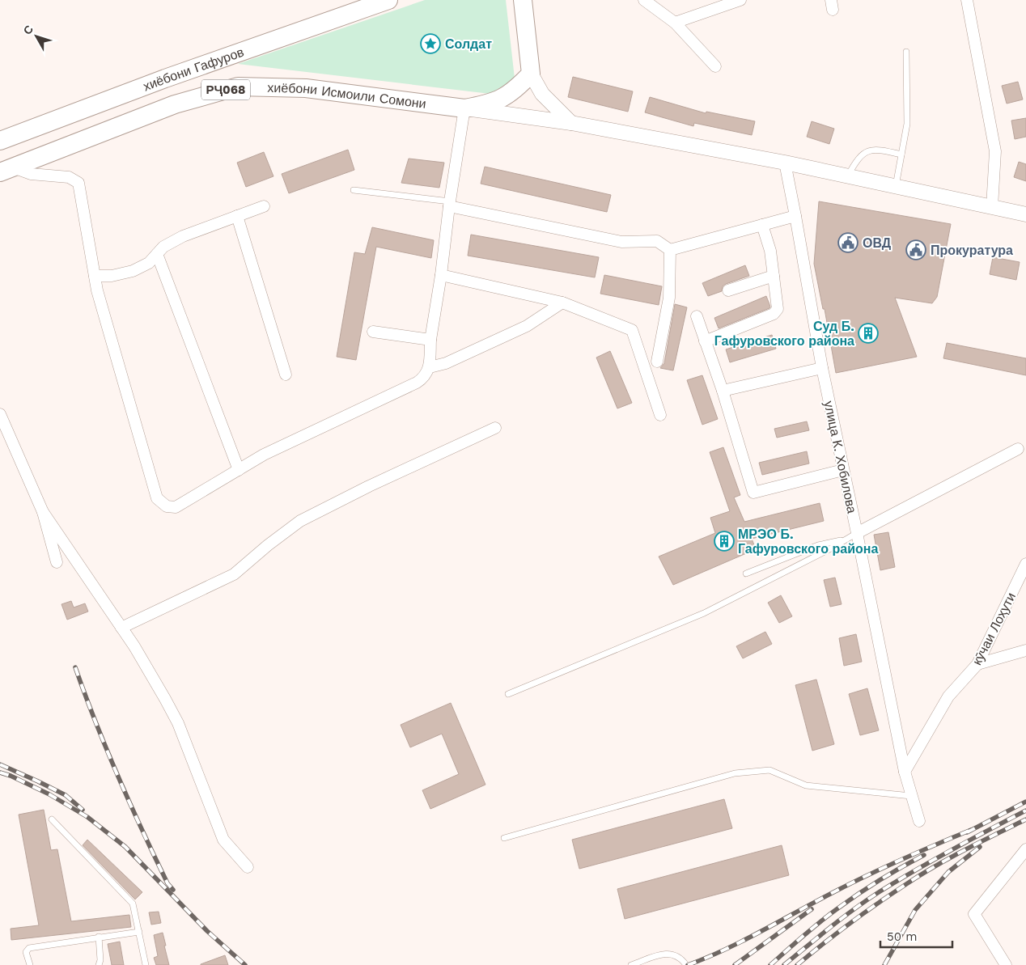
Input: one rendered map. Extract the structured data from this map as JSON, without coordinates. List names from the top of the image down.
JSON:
{
  "streets": {
    "highway": ["хиёбони Гафуров", "РҶ068", "хиёбони Исмоили Сомони"],
    "street": ["улица К. Хобилова", "кӯчаи Лоҳути"]
  },
  "crossings": [
    ["РҶ068", "хиёбони Исмоили Сомони"],
    ["улица К. Хобилова", "кӯчаи Лоҳути"]
  ],
  "places": {
    "place": ["Солдат"],
    "public building": ["ОВД", "Прокуратура"],
    "building": ["Суд Б. Гафуровского района", "МРЭО Б. Гафуровского района"]
  },
  "scale_bar": "50 m",
  "north": "top left"
}
